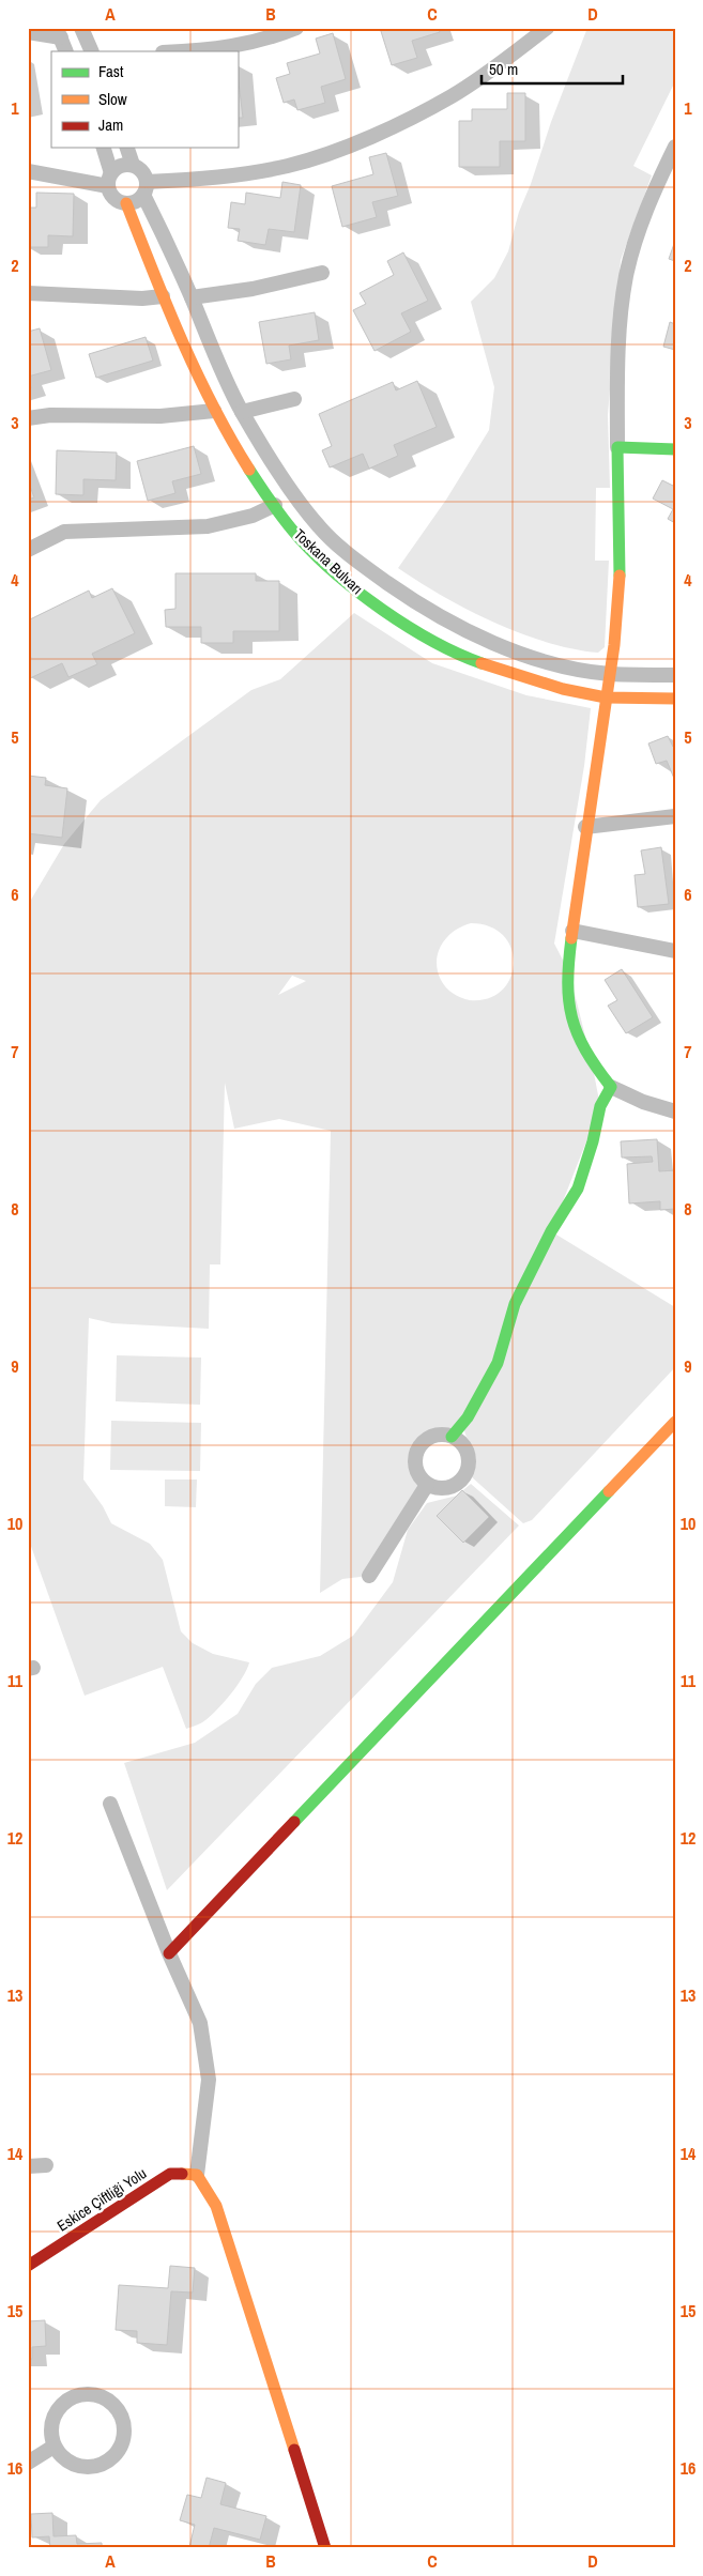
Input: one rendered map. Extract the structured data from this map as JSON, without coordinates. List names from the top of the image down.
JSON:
{
  "streets": {
    "street": ["Toskana Bulvarı", "Eskice Çiftliği Yolu"]
  },
  "legend": ["Fast", "Slow", "Jam"],
  "scale_bar": "50 m",
  "grid": {
    "columns": [
      "A",
      "B",
      "C",
      "D"
    ],
    "rows": [
      "1",
      "2",
      "3",
      "4",
      "5",
      "6",
      "7",
      "8",
      "9",
      "10",
      "11",
      "12",
      "13",
      "14",
      "15",
      "16"
    ]
  }
}
